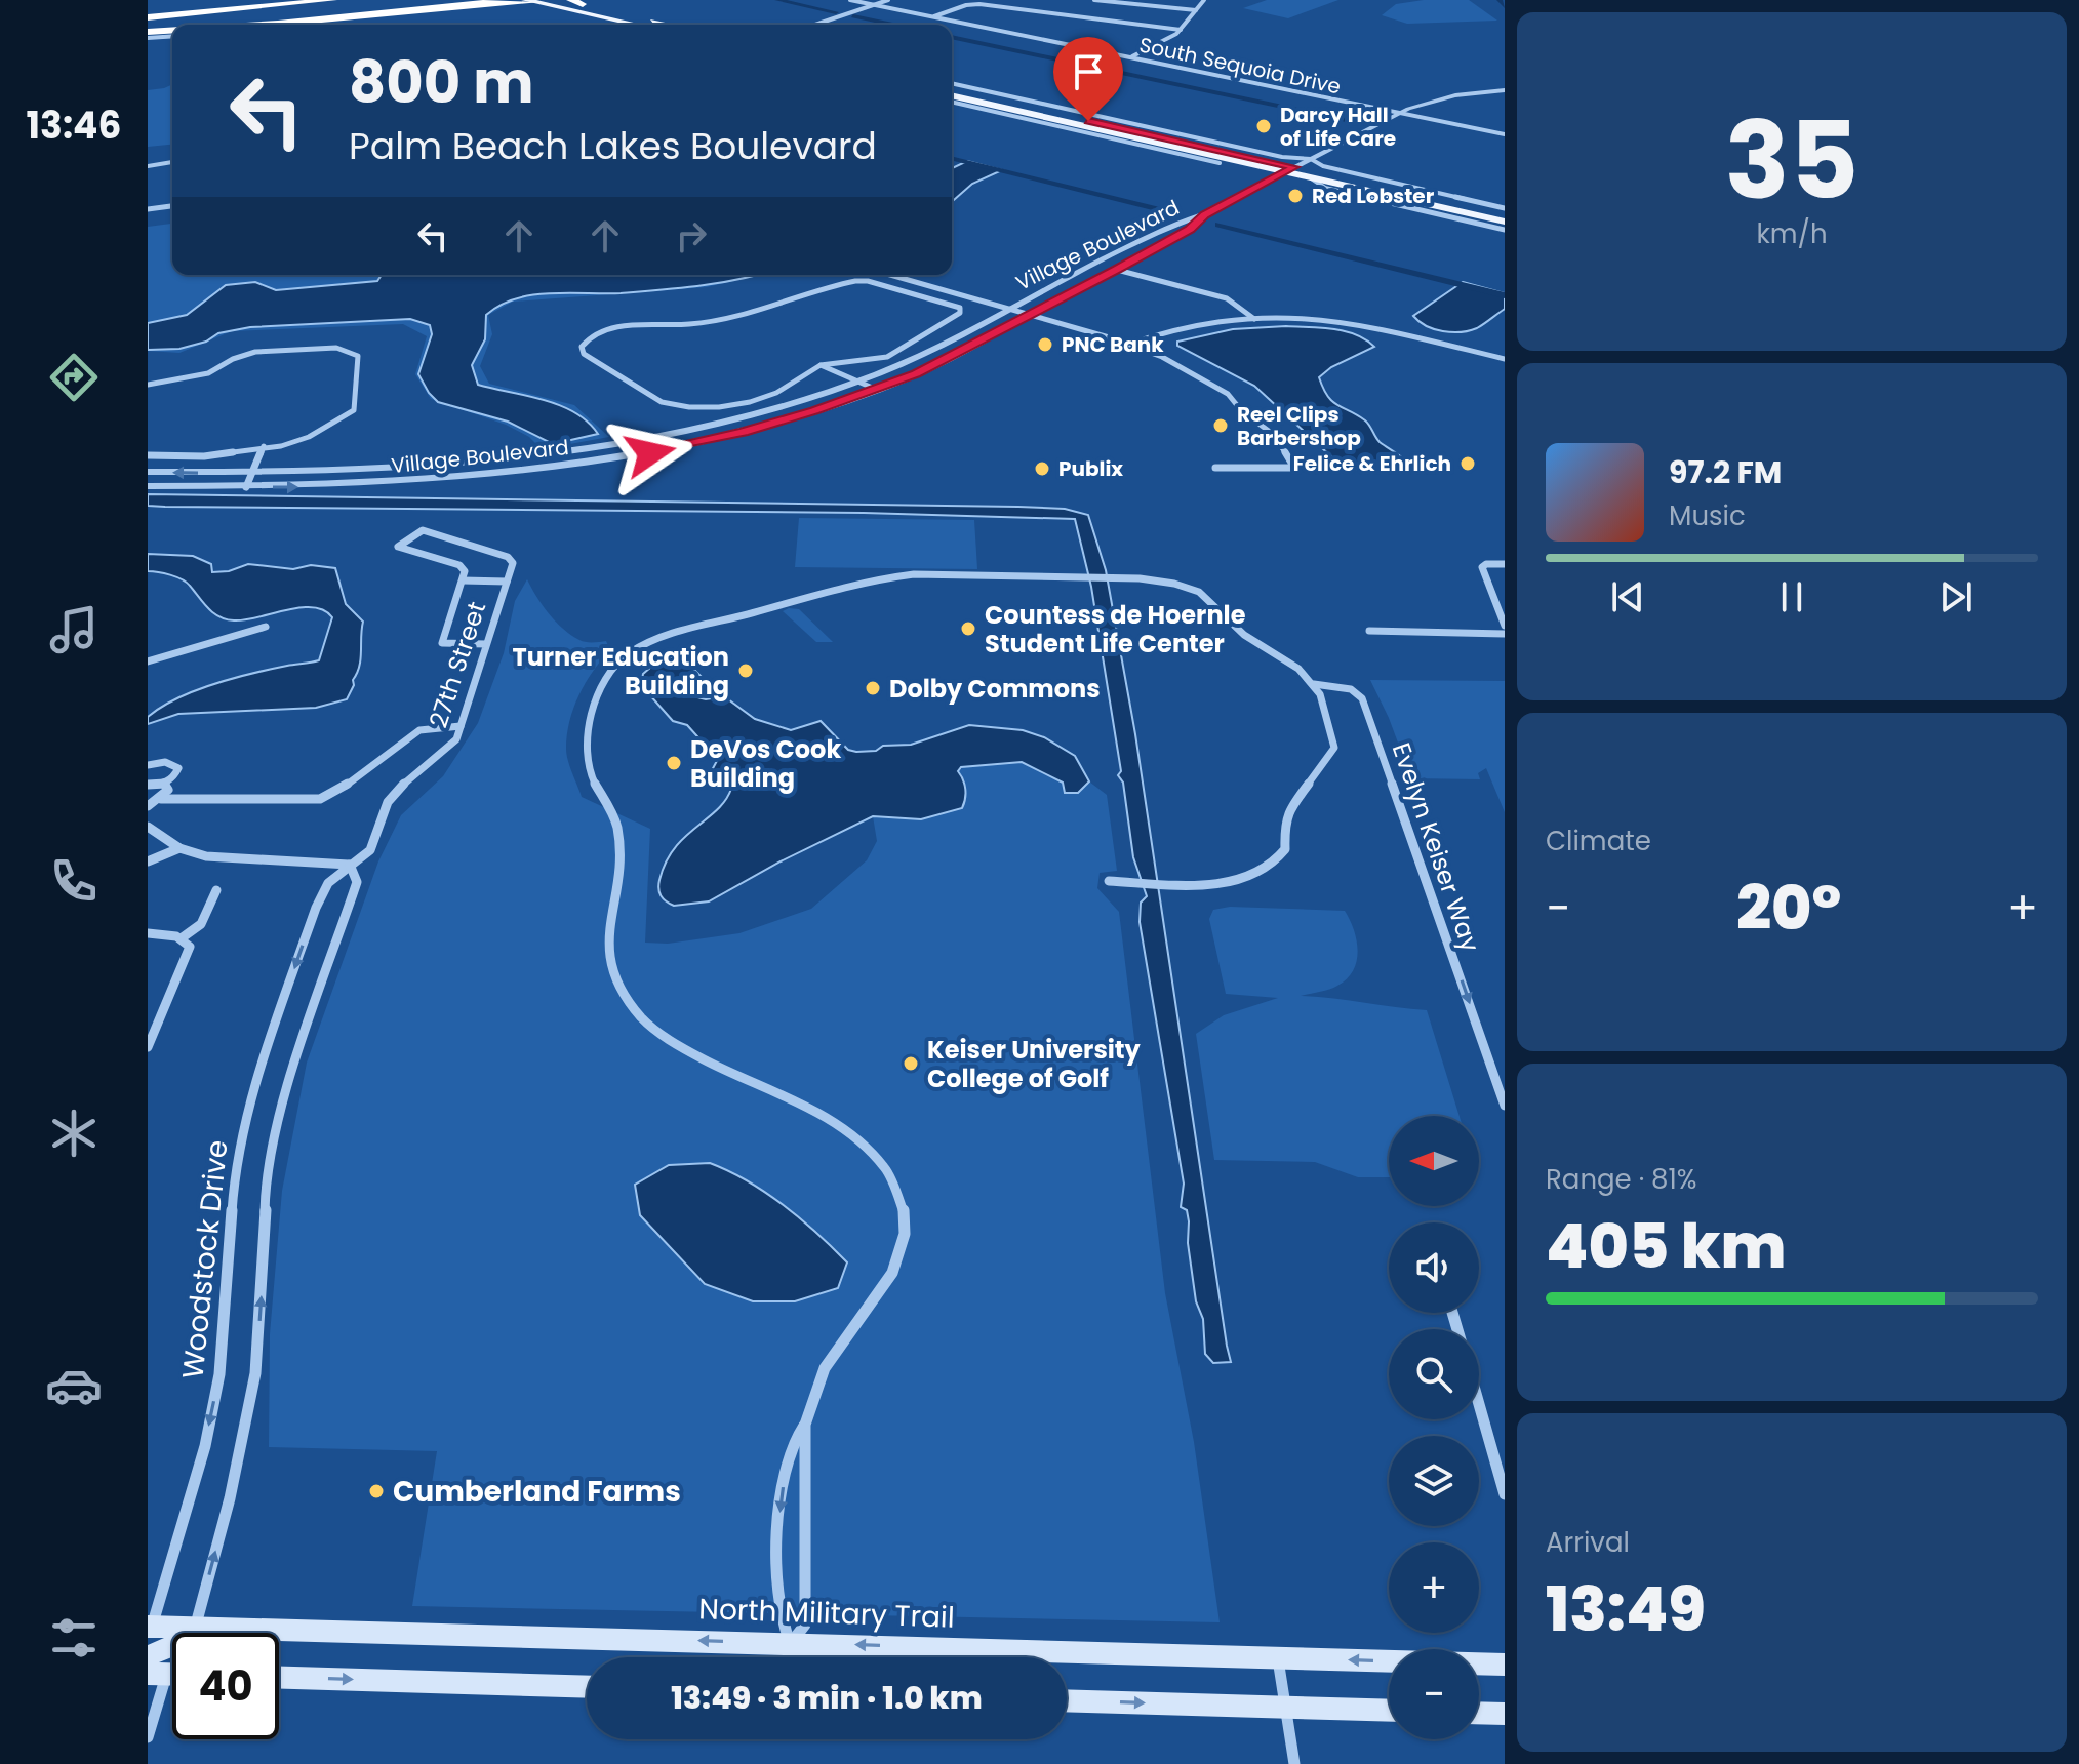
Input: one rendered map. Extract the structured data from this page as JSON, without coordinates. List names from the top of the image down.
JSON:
{
  "streets": {
    "main road": ["North Military Trail"],
    "street": [
      "South Sequoia Drive",
      "Village Boulevard",
      "27th Street",
      "Evelyn Keiser Way",
      "Woodstock Drive"
    ]
  },
  "crossings": [
    ["South Sequoia Drive", "Village Boulevard"],
    ["27th Street", "Woodstock Drive"]
  ],
  "one_way": ["Evelyn Keiser Way"],
  "places": [
    "Darcy Hall of Life Care",
    "Red Lobster",
    "PNC Bank",
    "Reel Clips Barbershop",
    "Felice & Ehrlich",
    "Publix",
    "Countess de Hoernle Student Life Center",
    "Turner Education Building",
    "Dolby Commons",
    "DeVos Cook Building",
    "Keiser University College of Golf",
    "Cumberland Farms"
  ],
  "north": "left",
  "page": {
    "tabs": "13:46",
    "tile": [
      ["35", "km/h"],
      "Climate",
      ["Range · 81%", "405 km"],
      ["Arrival", "13:49"]
    ],
    "turn": ["800 m", "Palm Beach Lakes Boulevard"],
    "song": ["97.2 FM", "Music"],
    "heat": ["−", "20°", "+"],
    "map_buttons": ["+", "−"],
    "limit": "40",
    "trip": "13:49 · 3 min · 1.0 km"
  }
}
